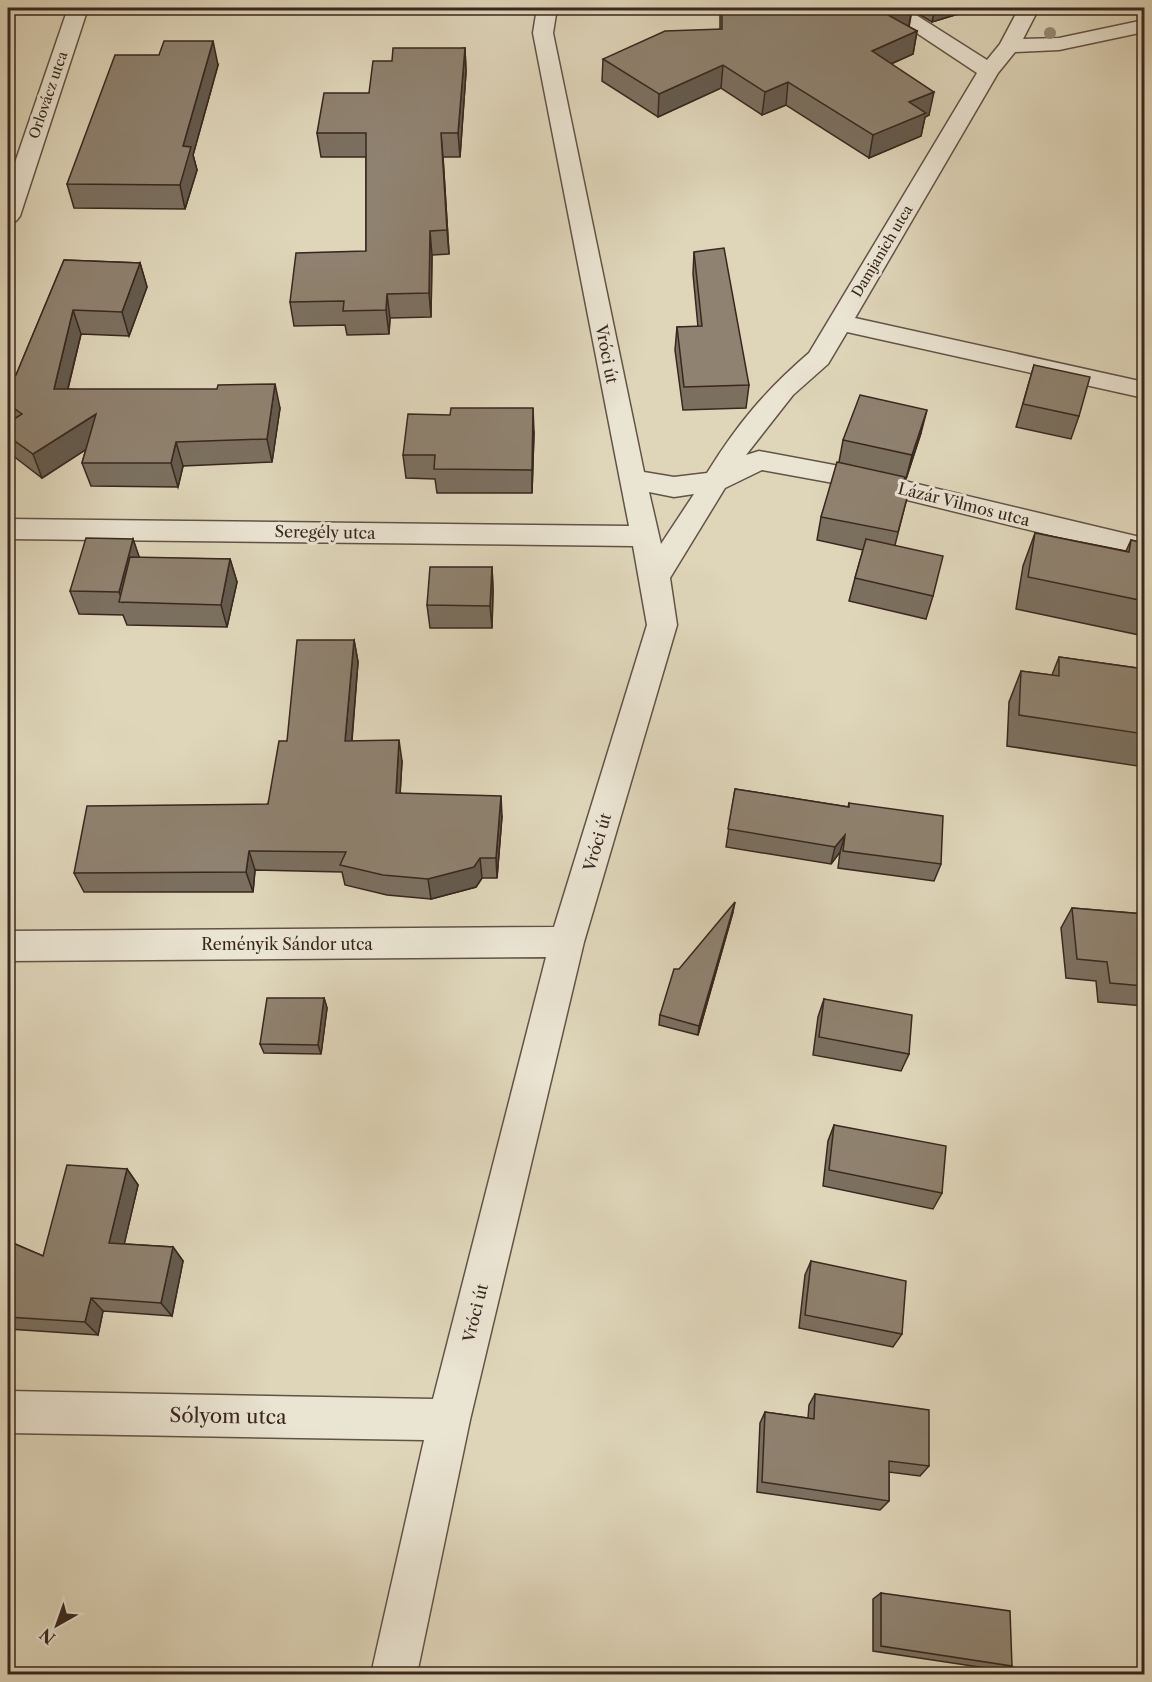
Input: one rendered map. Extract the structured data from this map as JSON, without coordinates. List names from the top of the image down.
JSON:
{
  "streets": {
    "street": [
      "Orlovácz utca",
      "Damjanich utca",
      "Vróci út",
      "Lázár Vilmos utca",
      "Seregély utca",
      "Reményik Sándor utca",
      "Sólyom utca"
    ]
  },
  "crossings": [
    ["Damjanich utca", "Vróci út"],
    ["Damjanich utca", "Lázár Vilmos utca"],
    ["Vróci út", "Seregély utca"],
    ["Vróci út", "Reményik Sándor utca"],
    ["Vróci út", "Sólyom utca"]
  ],
  "north": "bottom left"
}
